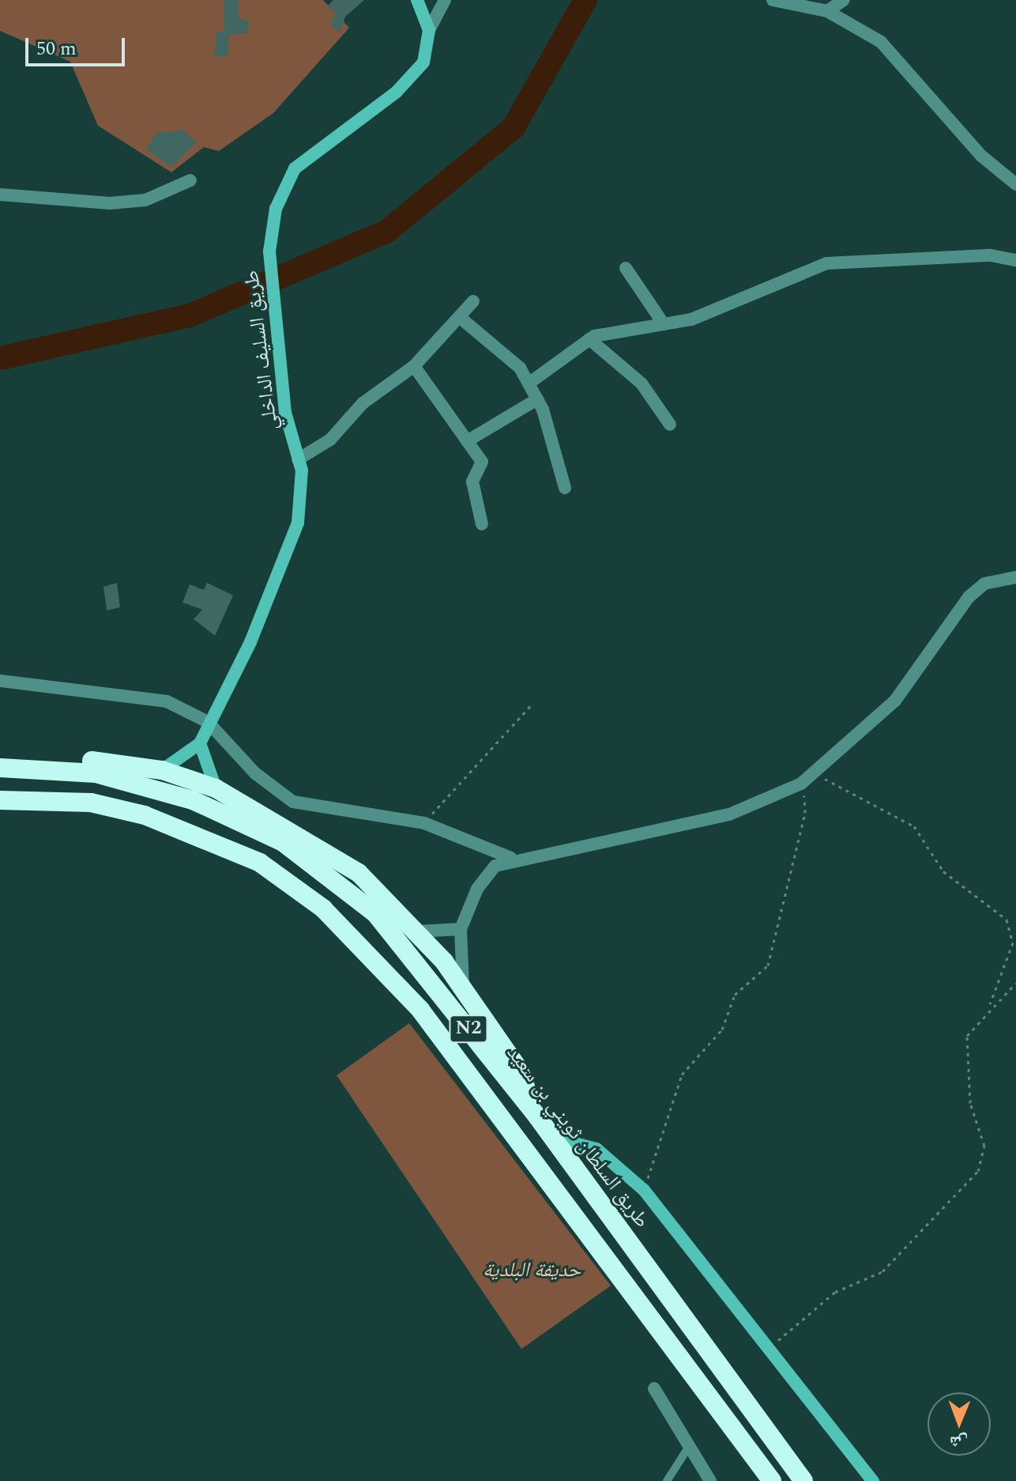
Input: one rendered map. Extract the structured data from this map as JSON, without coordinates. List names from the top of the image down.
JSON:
{
  "streets": {
    "highway": ["N2", "طريق السلطان ثويني بن سعيد"],
    "street": ["طريق السليف الداخلي"]
  },
  "parks": ["حديقة البلدية"],
  "scale_bar": "50 m",
  "north": "bottom"
}
